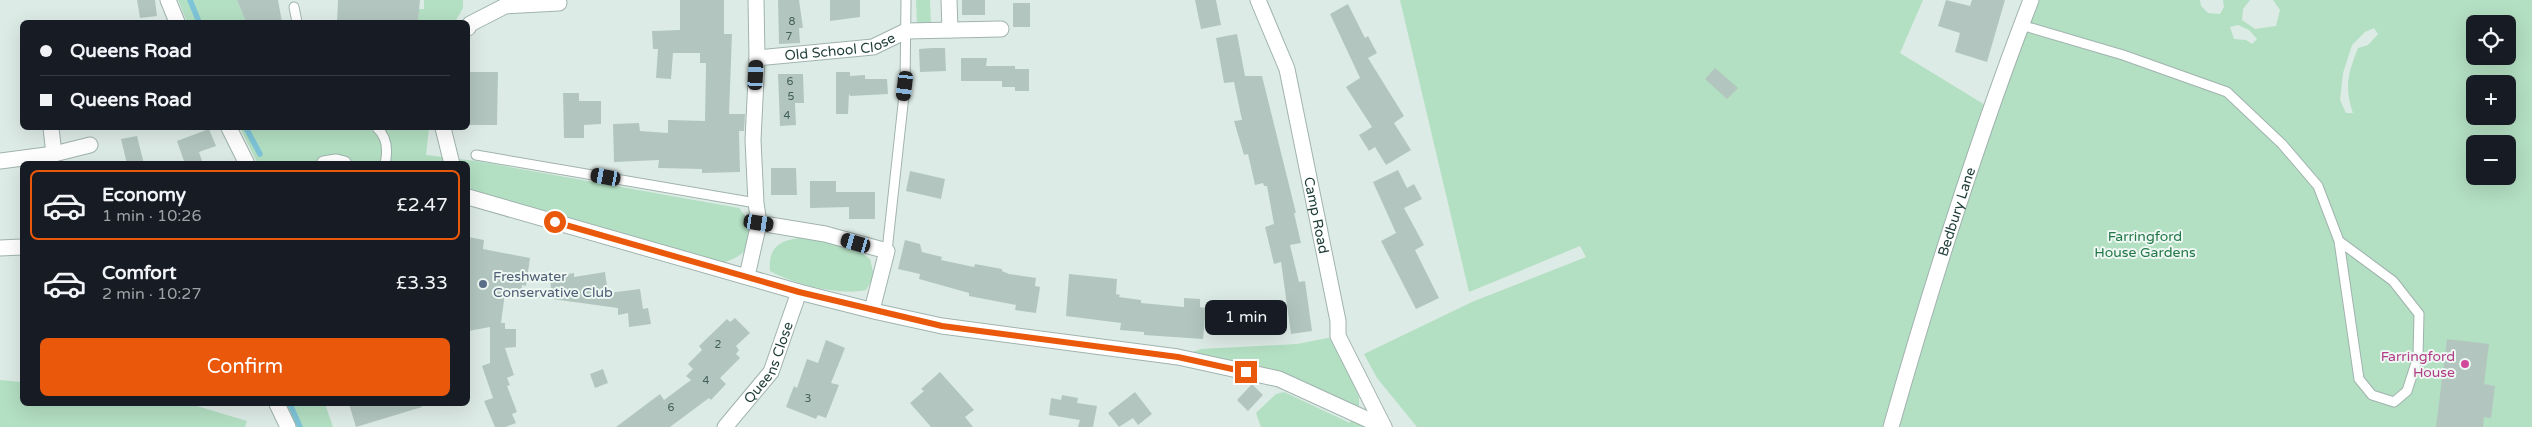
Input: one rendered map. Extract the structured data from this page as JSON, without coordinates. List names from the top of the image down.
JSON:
{
  "streets": {
    "street": [
      "Old School Close",
      "Bedbury Lane",
      "Camp Road",
      "Queens Close"
    ]
  },
  "parks": ["Farringford House Gardens"],
  "places": ["Freshwater Conservative Club", "Farringford House"],
  "house_numbers": [
    "8",
    "7",
    "6",
    "5",
    "4",
    "2",
    "4",
    "3",
    "6"
  ],
  "page": {
    "map_buttons": ["+", "−"],
    "banner": ["Queens Road", "Queens Road"],
    "list": [
      {
        "name": "Economy",
        "note": "1 min · 10:26",
        "value": "£2.47"
      },
      {
        "name": "Comfort",
        "note": "2 min · 10:27",
        "value": "£3.33"
      }
    ],
    "bubble": "1 min",
    "buttons": "Confirm"
  }
}
